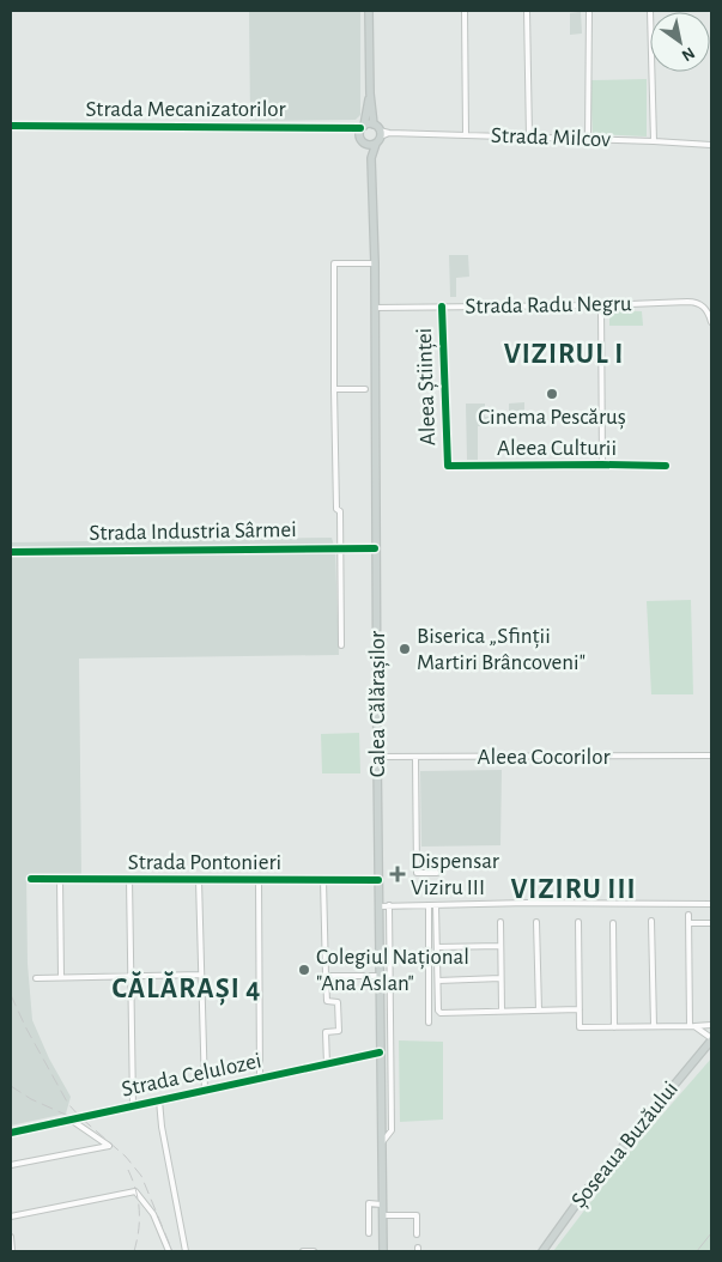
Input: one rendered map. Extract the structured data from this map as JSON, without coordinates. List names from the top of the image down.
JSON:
{
  "streets": {
    "main road": ["Calea Călărașilor", "Șoseaua Buzăului"],
    "street": [
      "Strada Mecanizatorilor",
      "Strada Milcov",
      "Strada Radu Negru",
      "Aleea Științei",
      "Aleea Culturii",
      "Strada Industria Sârmei",
      "Aleea Cocorilor",
      "Strada Pontonieri",
      "Strada Celulozei"
    ]
  },
  "crossings": [
    ["Strada Mecanizatorilor", "Strada Milcov"],
    ["Strada Mecanizatorilor", "Calea Călărașilor"],
    ["Strada Milcov", "Calea Călărașilor"],
    ["Strada Radu Negru", "Aleea Științei"],
    ["Strada Radu Negru", "Calea Călărașilor"],
    ["Aleea Științei", "Aleea Culturii"],
    ["Strada Industria Sârmei", "Calea Călărașilor"],
    ["Calea Călărașilor", "Aleea Cocorilor"],
    ["Calea Călărașilor", "Strada Pontonieri"],
    ["Calea Călărașilor", "Strada Celulozei"]
  ],
  "districts": ["VIZIRUL I", "VIZIRU III", "CĂLĂRAȘI 4"],
  "places": {
    "other": ["Cinema Pescăruș", "Biserica „Sfinții Martiri Brâncoveni\"", "Colegiul Național \"Ana Aslan\""],
    "health": ["Dispensar Viziru III"]
  },
  "north": "bottom right"
}
